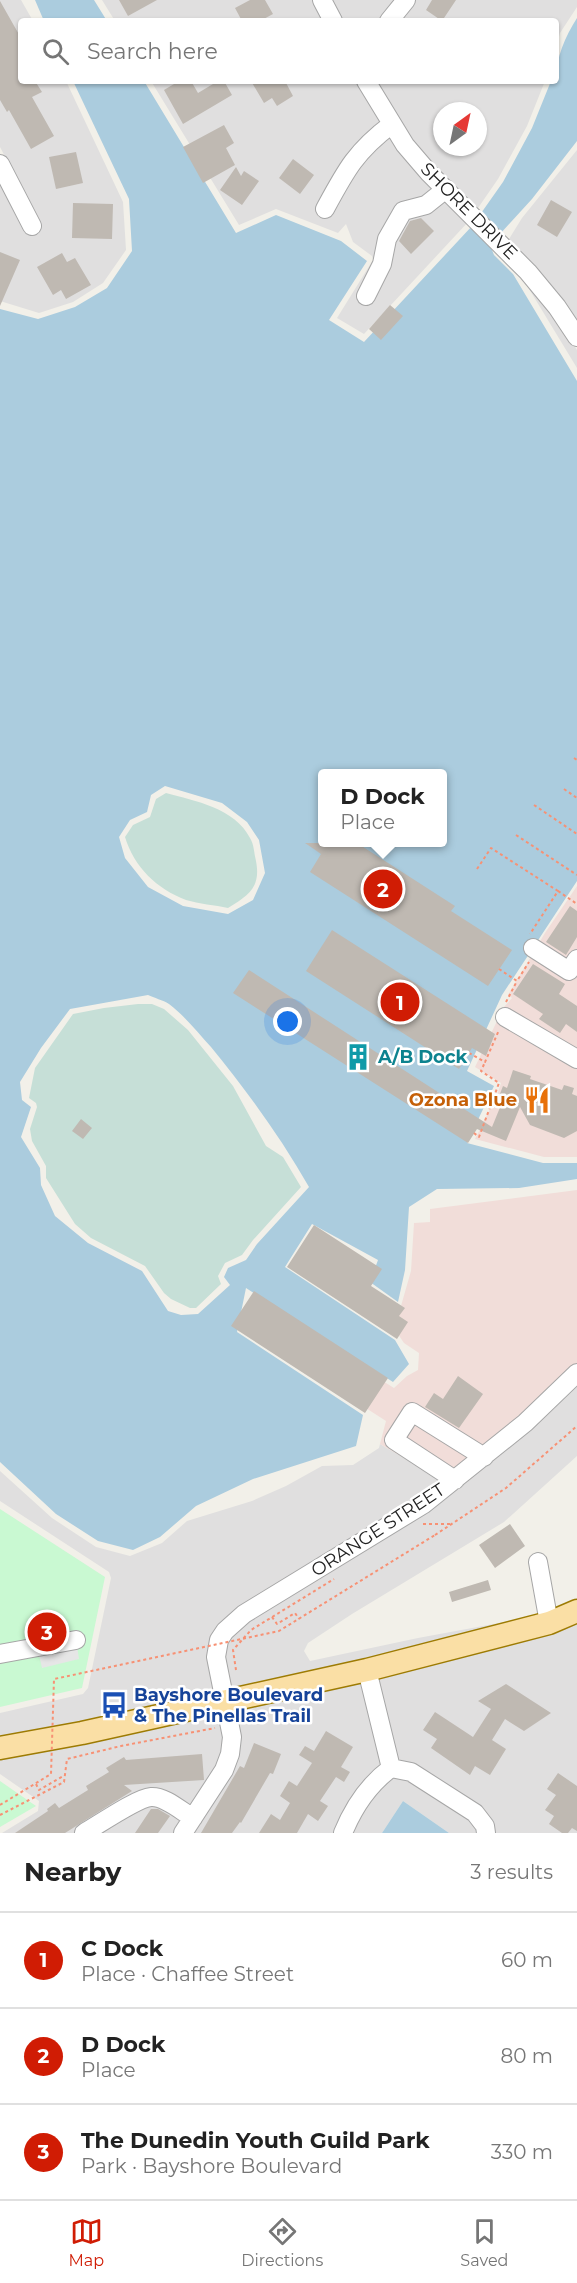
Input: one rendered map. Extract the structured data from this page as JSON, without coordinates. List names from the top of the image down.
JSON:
{
  "streets": {
    "street": ["SHORE DRIVE", "ORANGE STREET"]
  },
  "places": {
    "building": ["A/B Dock"],
    "restaurant": ["Ozona Blue"],
    "bus stop": ["Bayshore Boulevard & The Pinellas Trail"]
  },
  "north": "top right",
  "page": {
    "search": "Search here",
    "popup": ["D Dock", "Place"],
    "pins": ["2", "1", "3"],
    "heading": ["Nearby", "3 results"],
    "list": [
      {
        "mark": "1",
        "name": "C Dock",
        "note": "Place · Chaffee Street",
        "value": "60 m"
      },
      {
        "mark": "2",
        "name": "D Dock",
        "note": "Place",
        "value": "80 m"
      },
      {
        "mark": "3",
        "name": "The Dunedin Youth Guild Park",
        "note": "Park · Bayshore Boulevard",
        "value": "330 m"
      }
    ],
    "nav": ["Map", "Directions", "Saved"]
  }
}
